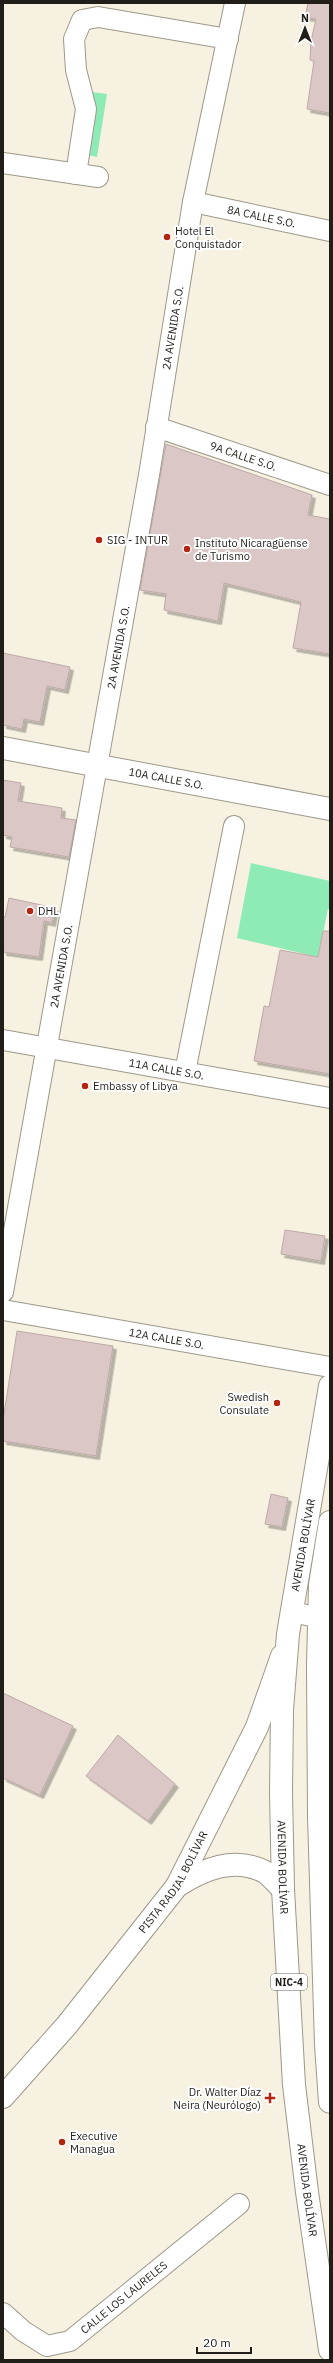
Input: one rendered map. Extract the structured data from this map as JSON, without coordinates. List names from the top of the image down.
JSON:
{
  "streets": {
    "main road": [
      "10A CALLE S.O.",
      "AVENIDA BOLÍVAR",
      "PISTA RADIAL BOLÍVAR",
      "NIC-4"
    ],
    "street": [
      "8A CALLE S.O.",
      "2A AVENIDA S.O.",
      "9A CALLE S.O.",
      "11A CALLE S.O.",
      "12A CALLE S.O.",
      "CALLE LOS LAURELES"
    ]
  },
  "crossings": [
    ["8A CALLE S.O.", "2A AVENIDA S.O."],
    ["2A AVENIDA S.O.", "9A CALLE S.O."],
    ["2A AVENIDA S.O.", "10A CALLE S.O."],
    ["2A AVENIDA S.O.", "11A CALLE S.O."],
    ["AVENIDA BOLÍVAR", "PISTA RADIAL BOLÍVAR"]
  ],
  "places": {
    "other": [
      "Hotel El Conquistador",
      "SIG - INTUR",
      "Instituto Nicaragüense de Turismo",
      "DHL",
      "Embassy of Libya",
      "Swedish Consulate",
      "Executive Managua"
    ],
    "health": ["Dr. Walter Díaz Neira (Neurólogo)"]
  },
  "scale_bar": "20 m",
  "north": "top"
}
